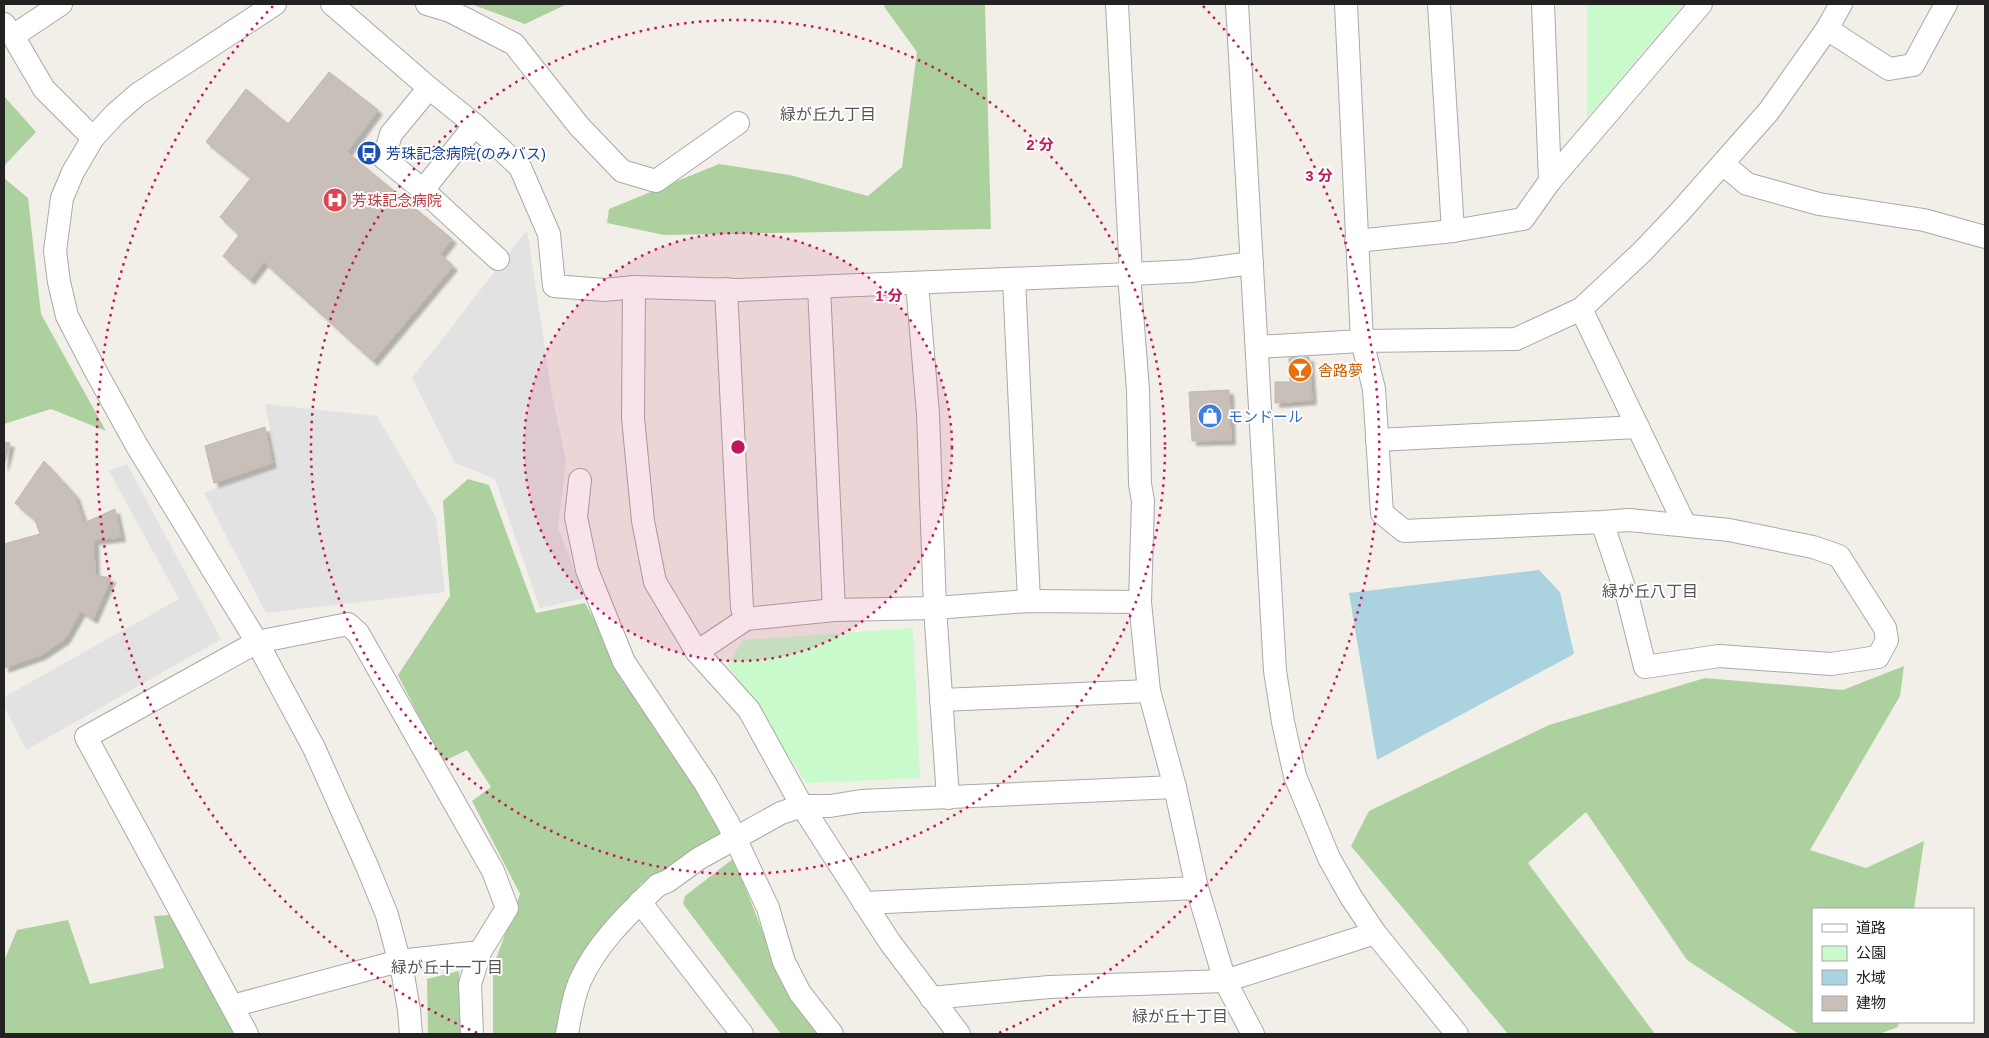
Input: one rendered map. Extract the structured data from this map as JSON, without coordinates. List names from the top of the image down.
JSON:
{
  "districts": [
    "緑が丘九丁目",
    "緑が丘八丁目",
    "緑が丘十一丁目",
    "緑が丘十丁目"
  ],
  "places": {
    "bus stop": ["芳珠記念病院(のみバス)"],
    "hospital": ["芳珠記念病院"],
    "bar": ["舎路夢"],
    "shop": ["モンドール"]
  },
  "legend": [
    "道路",
    "公園",
    "水域",
    "建物"
  ],
  "rings": ["2 分", "3 分", "1 分"]
}
